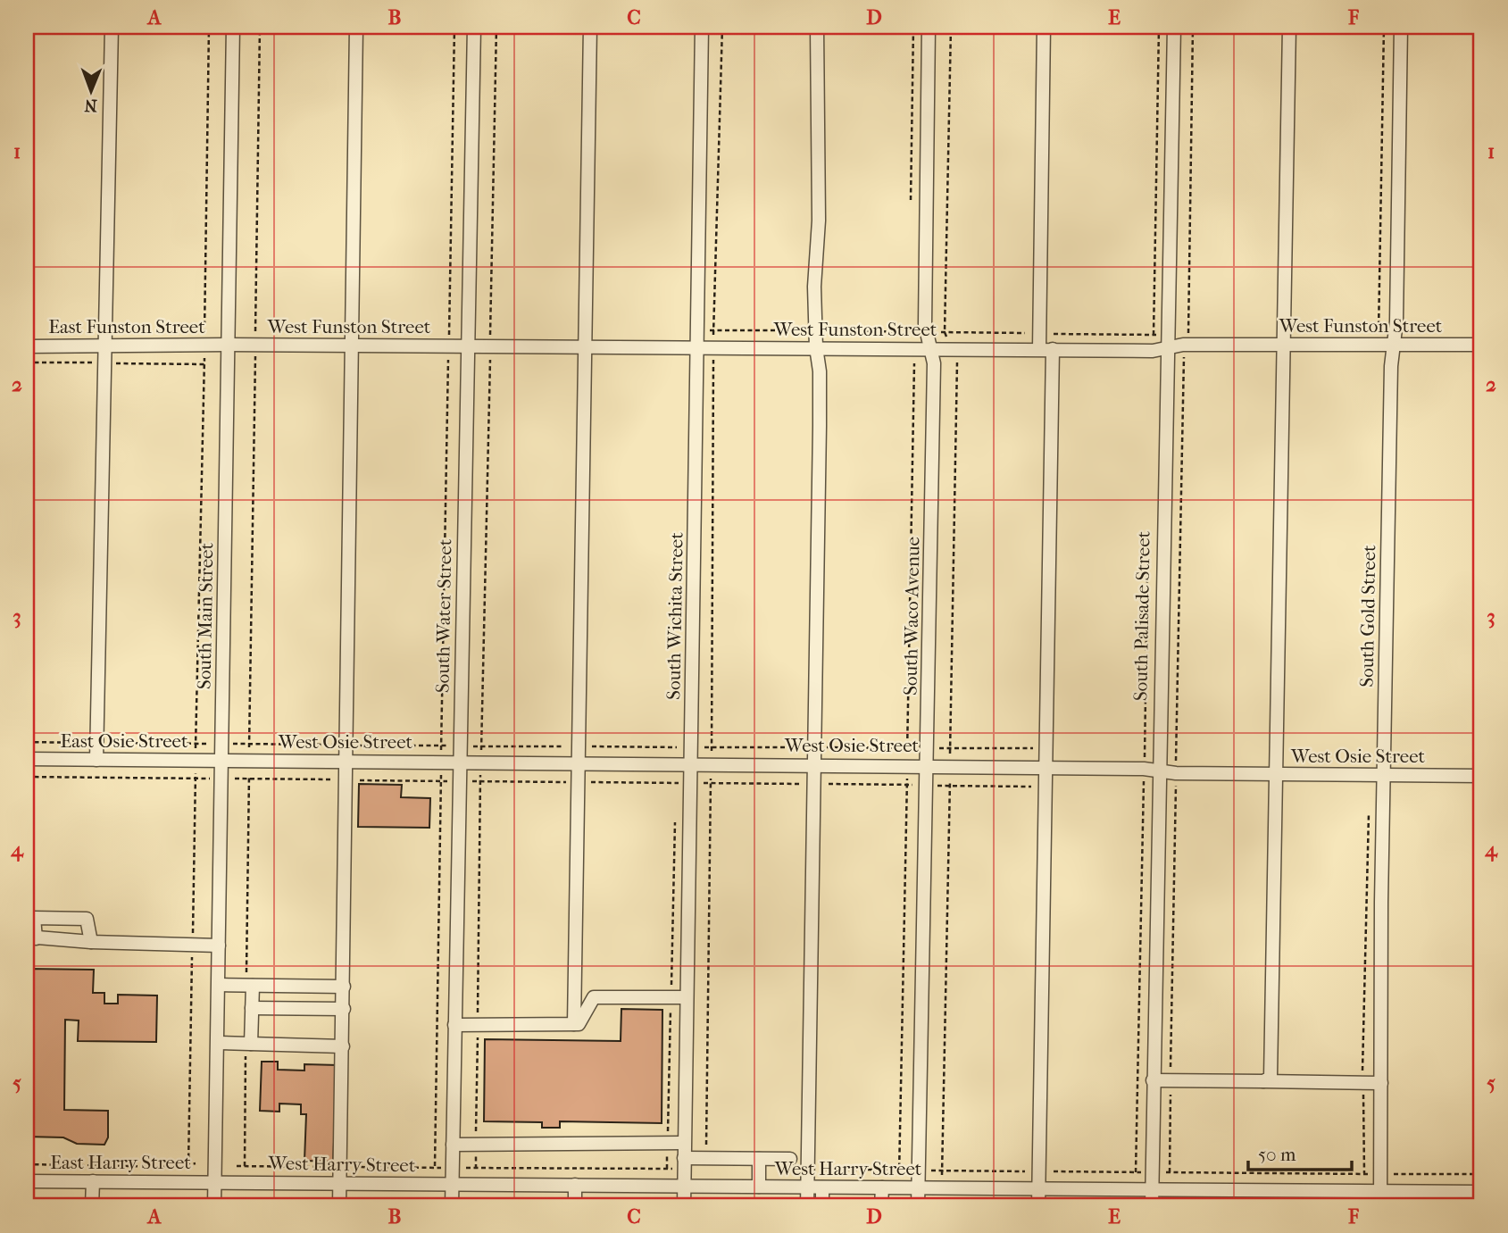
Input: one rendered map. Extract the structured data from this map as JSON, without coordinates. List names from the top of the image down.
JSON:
{
  "streets": {
    "street": [
      "West Funston Street",
      "East Funston Street",
      "South Main Street",
      "South Water Street",
      "South Wichita Street",
      "South Waco Avenue",
      "South Palisade Street",
      "South Gold Street",
      "East Osie Street",
      "West Osie Street",
      "East Harry Street",
      "West Harry Street"
    ]
  },
  "crossings": [
    ["West Funston Street", "East Funston Street"],
    ["West Funston Street", "South Main Street"],
    ["West Funston Street", "South Water Street"],
    ["West Funston Street", "South Wichita Street"],
    ["West Funston Street", "South Waco Avenue"],
    ["West Funston Street", "South Palisade Street"],
    ["West Funston Street", "South Gold Street"],
    ["East Funston Street", "South Main Street"],
    ["South Main Street", "East Osie Street"],
    ["South Main Street", "West Osie Street"],
    ["South Main Street", "East Harry Street"],
    ["South Main Street", "West Harry Street"],
    ["South Water Street", "West Osie Street"],
    ["South Water Street", "West Harry Street"],
    ["South Wichita Street", "West Osie Street"],
    ["South Wichita Street", "West Harry Street"],
    ["South Waco Avenue", "West Osie Street"],
    ["South Waco Avenue", "West Harry Street"],
    ["South Palisade Street", "West Osie Street"],
    ["South Palisade Street", "West Harry Street"],
    ["South Gold Street", "West Osie Street"],
    ["South Gold Street", "West Harry Street"],
    ["East Osie Street", "West Osie Street"],
    ["East Harry Street", "West Harry Street"]
  ],
  "scale_bar": "50 m",
  "north": "bottom",
  "grid": {
    "columns": [
      "A",
      "B",
      "C",
      "D",
      "E",
      "F"
    ],
    "rows": [
      "1",
      "2",
      "3",
      "4",
      "5"
    ]
  }
}
